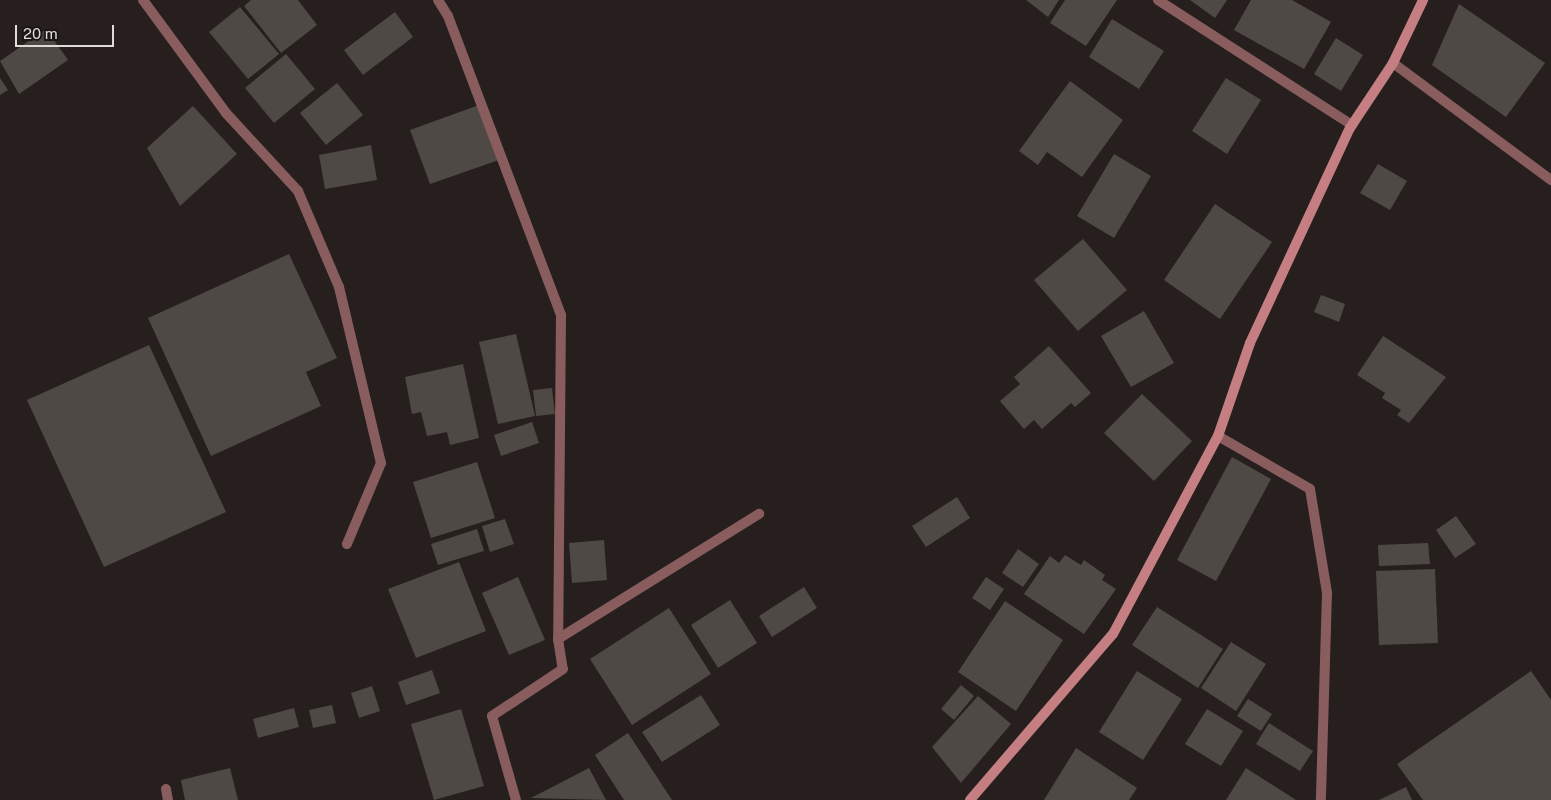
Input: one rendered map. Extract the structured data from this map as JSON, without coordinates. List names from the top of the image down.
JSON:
{
  "scale_bar": "20 m"
}
